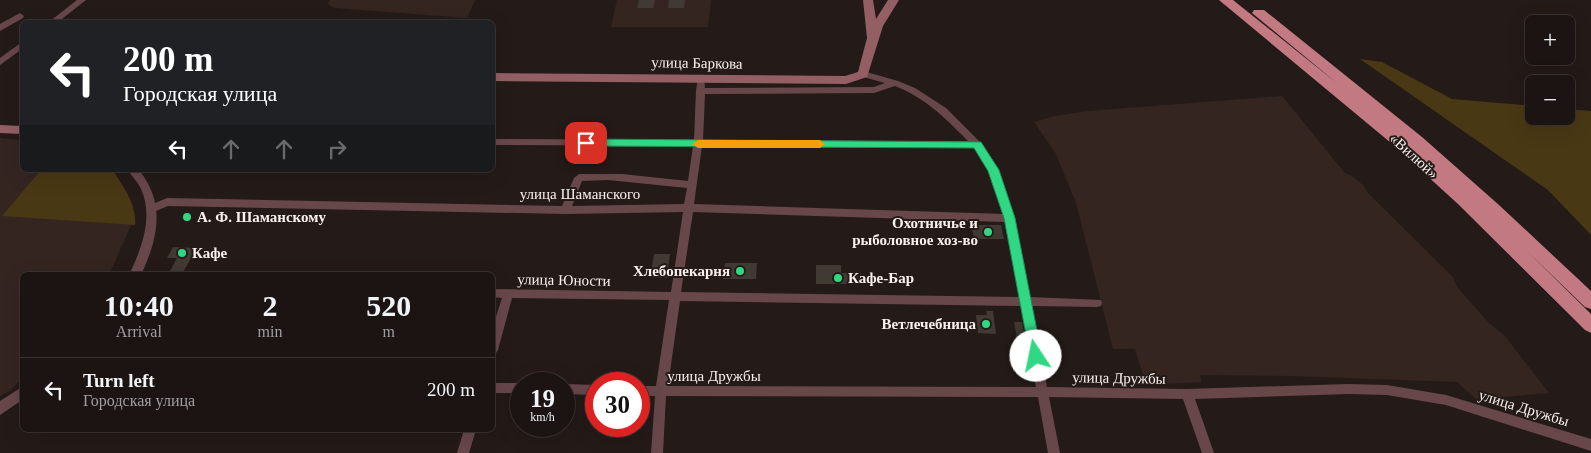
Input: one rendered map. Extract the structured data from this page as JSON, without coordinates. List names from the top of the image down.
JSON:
{
  "streets": {
    "highway": ["«Вилюй»"],
    "main road": ["улица Баркова"],
    "street": ["улица Шаманского", "улица Юности", "улица Дружбы"]
  },
  "places": [
    "А. Ф. Шаманскому",
    "Охотничье и рыболовное хоз-во",
    "Кафе",
    "Хлебопекарня",
    "Кафе-Бар",
    "Ветлечебница"
  ],
  "page": {
    "map_buttons": ["+", "−"],
    "turn": ["200 m", "Городская улица"],
    "eta": [
      "10:40",
      "Arrival",
      "2",
      "min",
      "520",
      "m"
    ],
    "list": [
      {
        "name": "Turn left",
        "note": "Городская улица",
        "value": "200 m"
      }
    ],
    "speed": "19 km/h",
    "limit": "30"
  }
}
